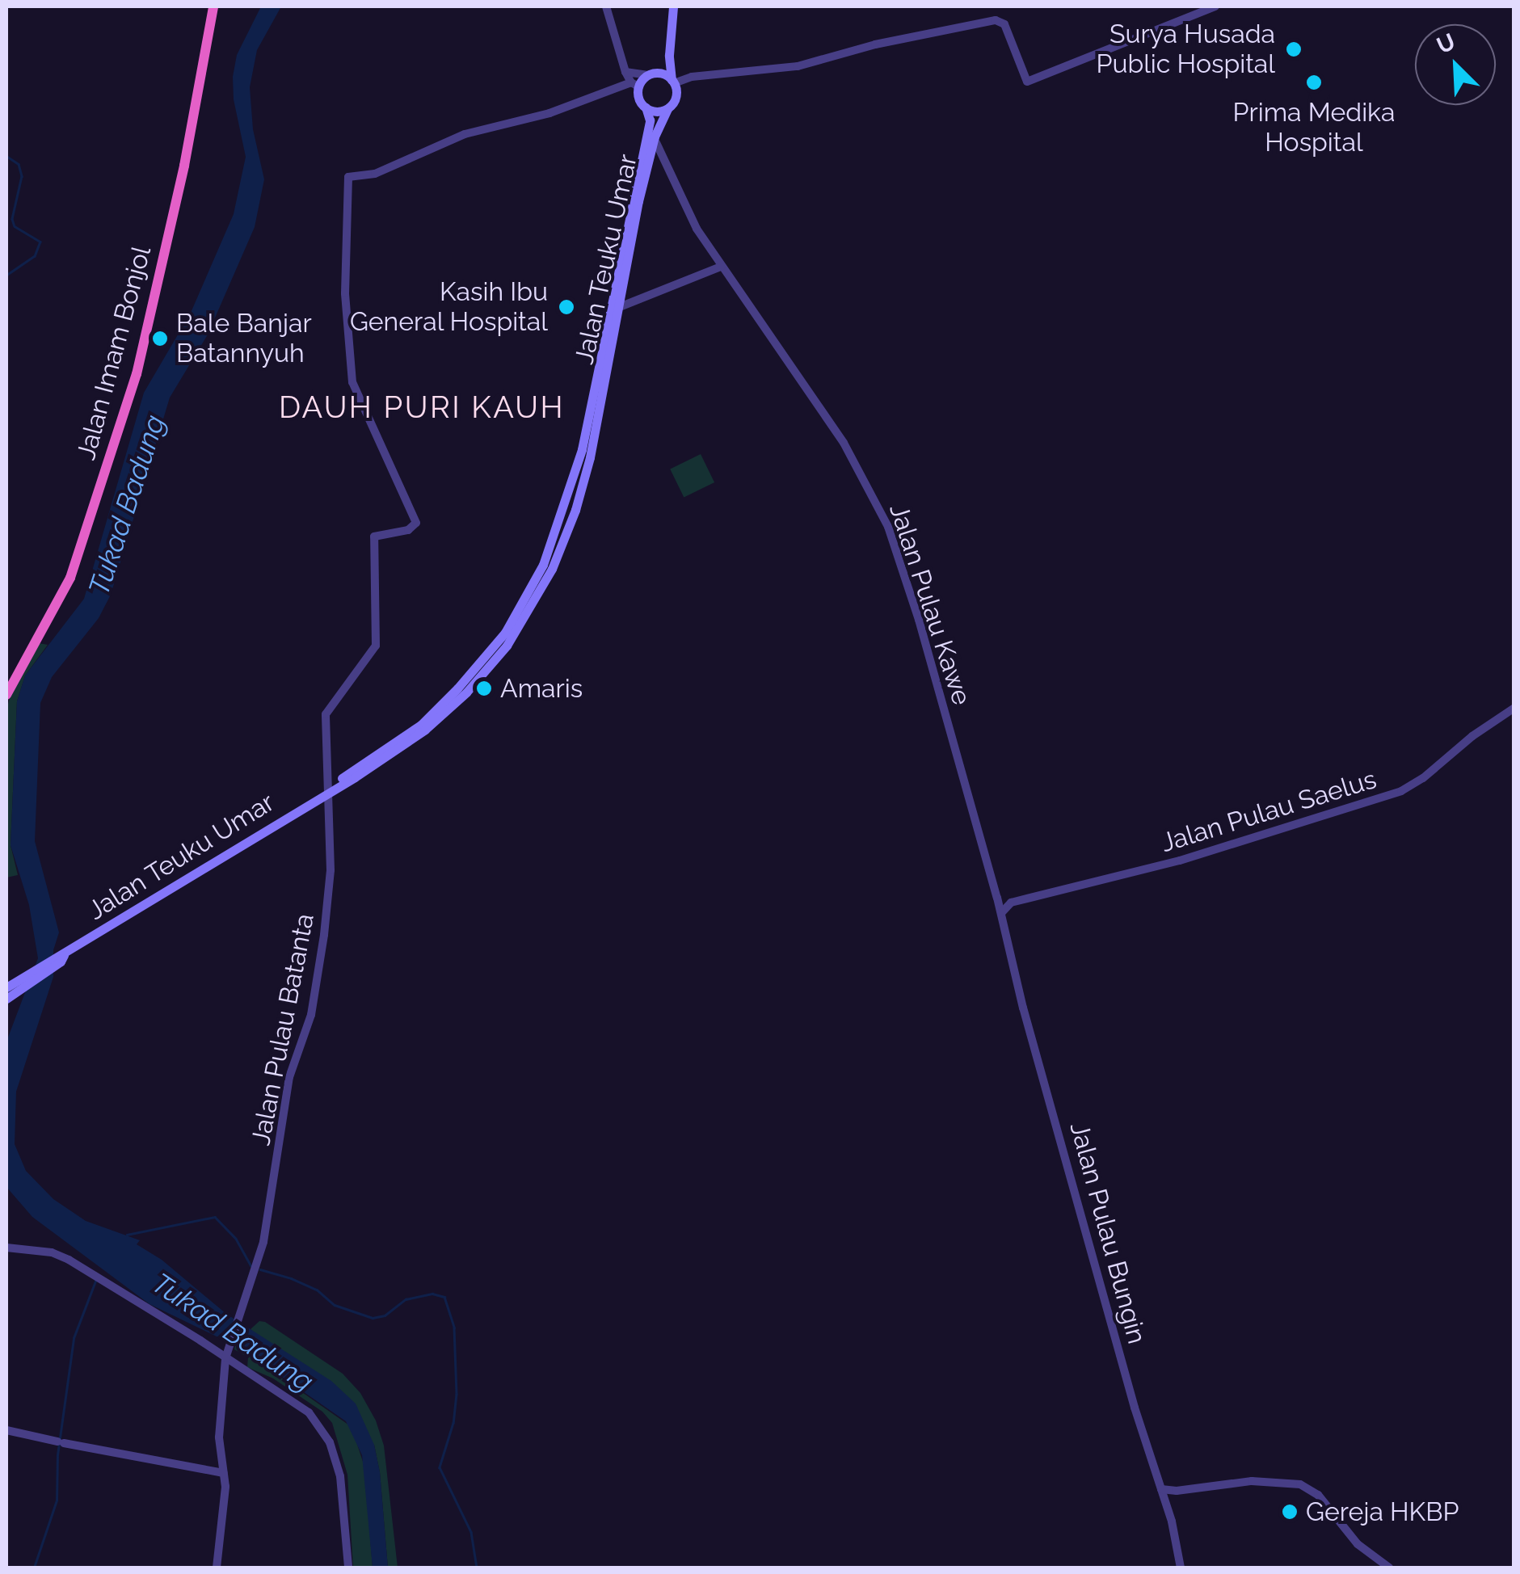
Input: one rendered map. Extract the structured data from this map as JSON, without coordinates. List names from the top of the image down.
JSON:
{
  "streets": {
    "highway": ["Jalan Imam Bonjol"],
    "main road": ["Jalan Teuku Umar"],
    "street": [
      "Jalan Pulau Kawe",
      "Jalan Pulau Saelus",
      "Jalan Pulau Batanta",
      "Jalan Pulau Bungin"
    ]
  },
  "crossings": [
    ["Jalan Teuku Umar", "Jalan Pulau Kawe"],
    ["Jalan Teuku Umar", "Jalan Pulau Batanta"],
    ["Jalan Pulau Kawe", "Jalan Pulau Saelus"],
    ["Jalan Pulau Kawe", "Jalan Pulau Bungin"],
    ["Jalan Pulau Saelus", "Jalan Pulau Bungin"]
  ],
  "districts": ["DAUH PURI KAUH"],
  "water": ["Tukad Badung"],
  "places": [
    "Surya Husada Public Hospital",
    "Prima Medika Hospital",
    "Kasih Ibu General Hospital",
    "Bale Banjar Batannyuh",
    "Amaris",
    "Gereja HKBP"
  ],
  "north": "top left"
}
